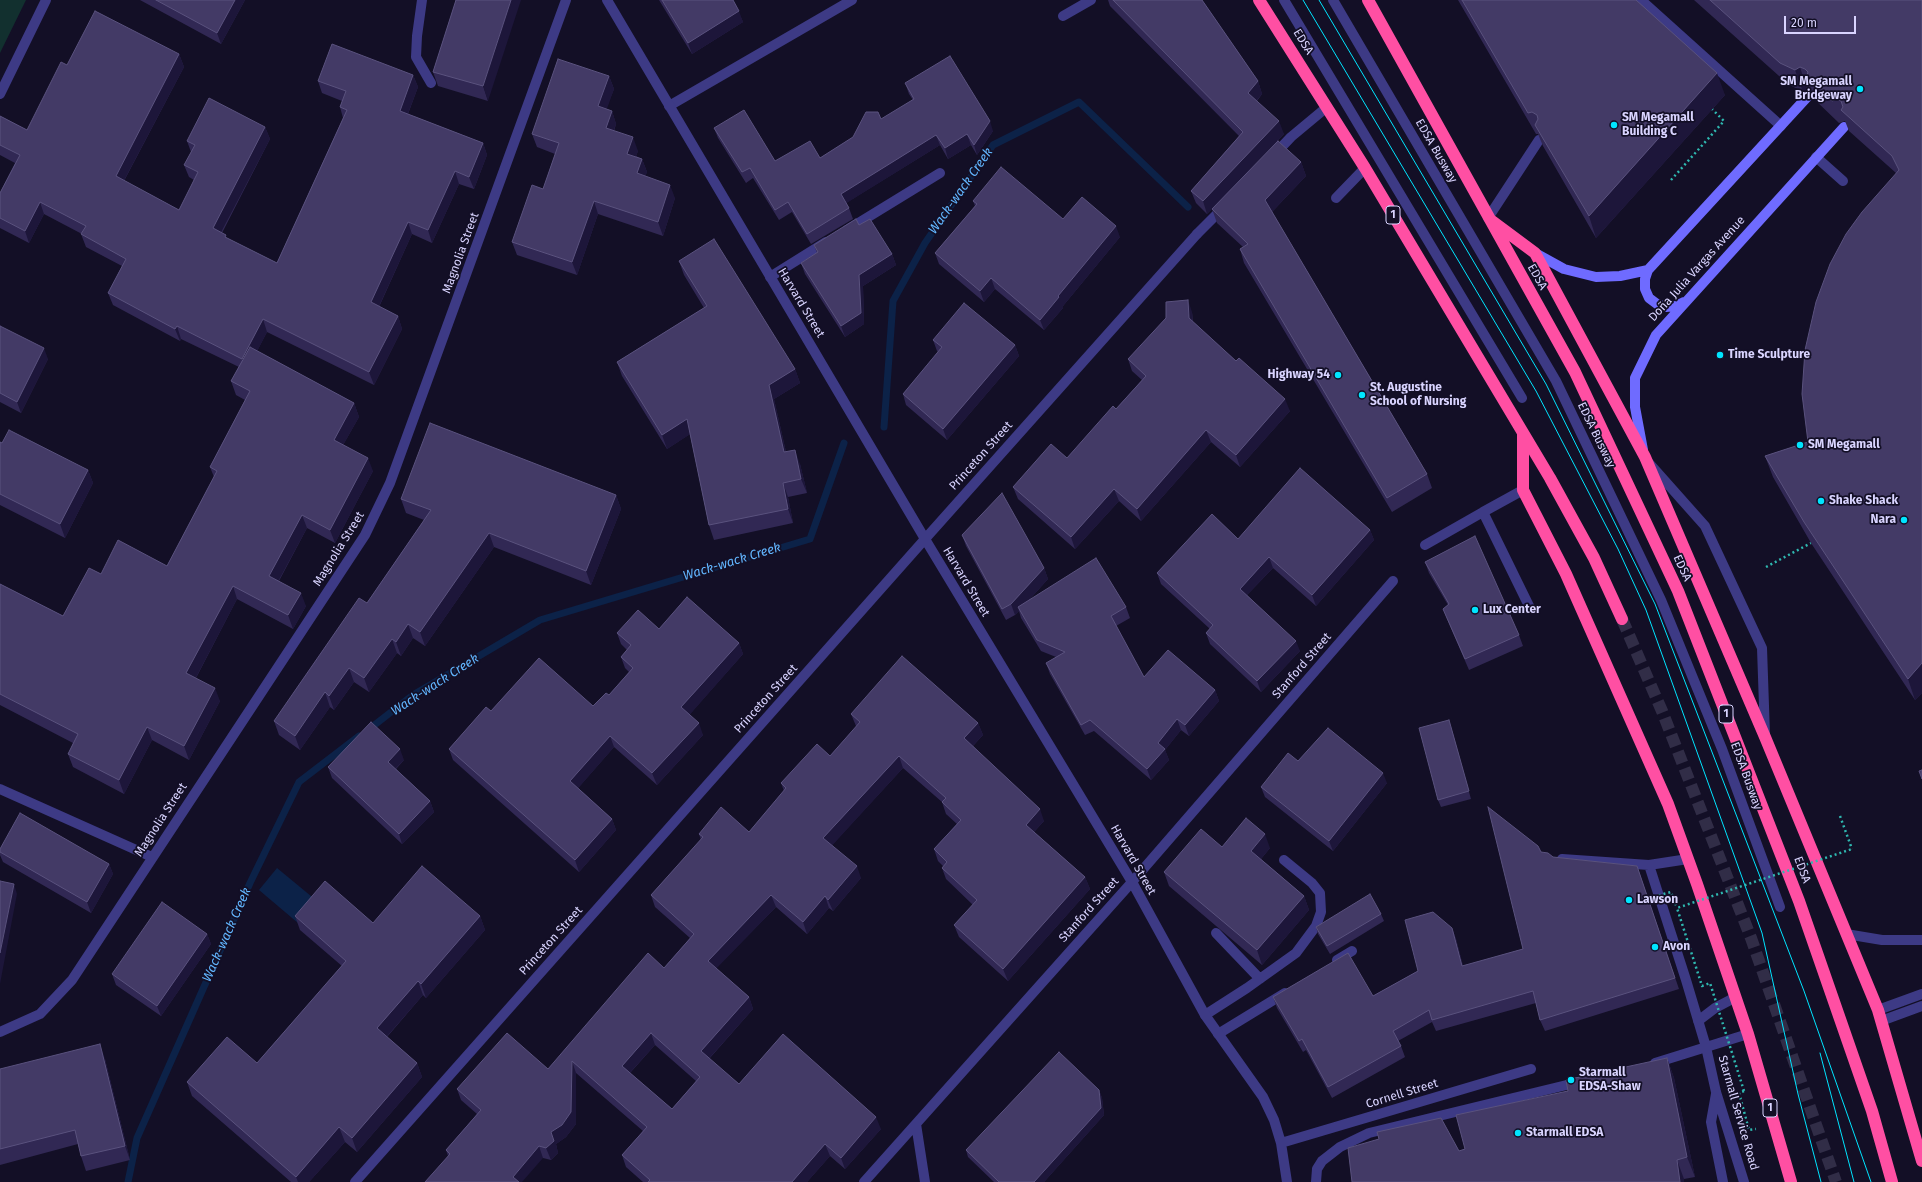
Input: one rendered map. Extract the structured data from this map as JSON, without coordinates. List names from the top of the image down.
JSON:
{
  "streets": {
    "highway": ["EDSA", "1"],
    "main road": ["Doña Julia Vargas Avenue"],
    "street": [
      "EDSA Busway",
      "Magnolia Street",
      "Harvard Street",
      "Princeton Street",
      "Stanford Street",
      "Cornell Street",
      "Starmall Service Road"
    ]
  },
  "crossings": [
    ["EDSA", "1"],
    ["1", "Doña Julia Vargas Avenue"],
    ["1", "Starmall Service Road"],
    ["Harvard Street", "Princeton Street"],
    ["Harvard Street", "Stanford Street"],
    ["Harvard Street", "Cornell Street"]
  ],
  "water": ["Wack-wack Creek"],
  "places": [
    "SM Megamall Bridgeway",
    "SM Megamall Building C",
    "Time Sculpture",
    "Highway 54",
    "St. Augustine School of Nursing",
    "SM Megamall",
    "Shake Shack",
    "Nara",
    "Lux Center",
    "Lawson",
    "Avon",
    "Starmall EDSA-Shaw",
    "Starmall EDSA"
  ],
  "scale_bar": "20 m"
}
